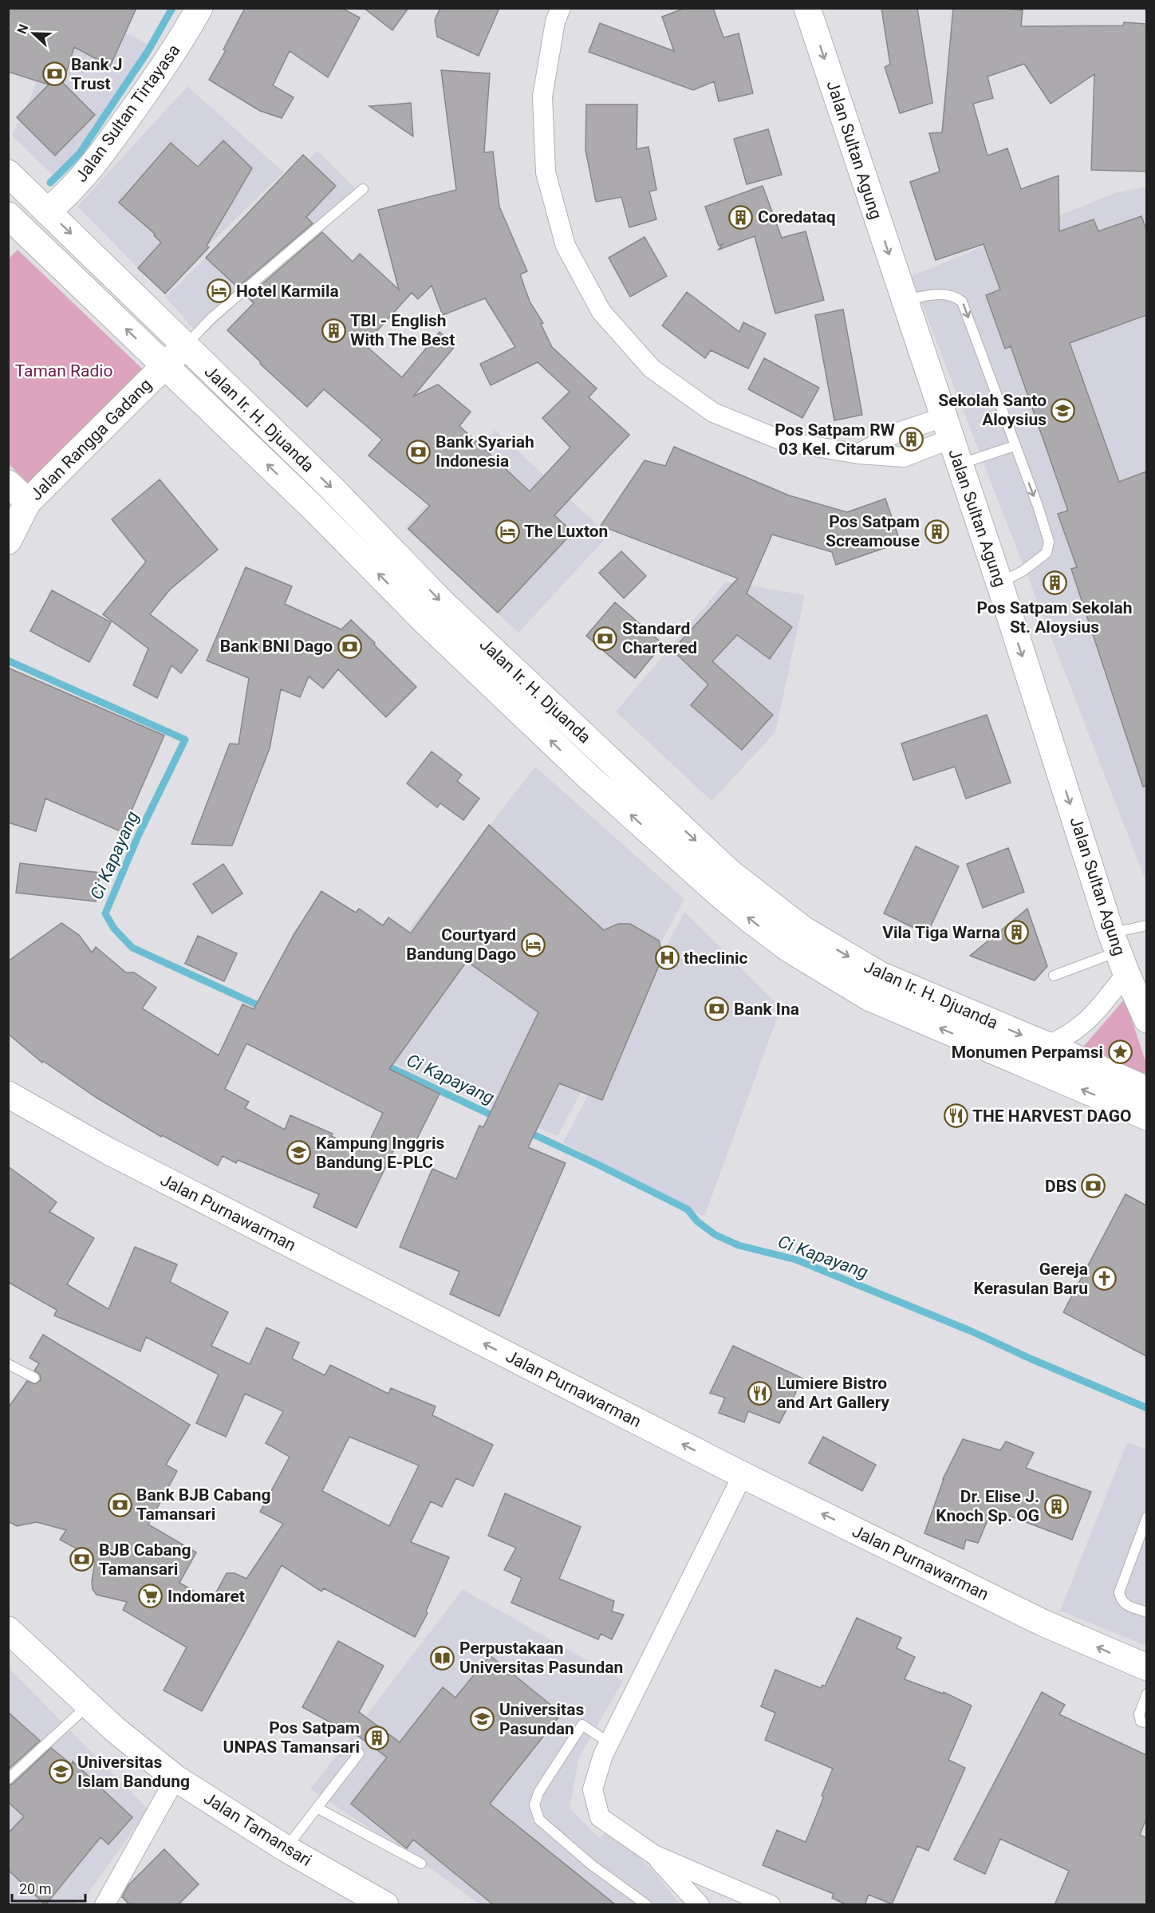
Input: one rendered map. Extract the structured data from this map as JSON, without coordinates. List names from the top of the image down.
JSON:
{
  "streets": {
    "main road": [
      "Jalan Sultan Tirtayasa",
      "Jalan Sultan Agung",
      "Jalan Ir. H. Djuanda",
      "Jalan Rangga Gadang",
      "Jalan Purnawarman",
      "Jalan Tamansari"
    ]
  },
  "crossings": [
    ["Jalan Sultan Tirtayasa", "Jalan Ir. H. Djuanda"],
    ["Jalan Sultan Agung", "Jalan Ir. H. Djuanda"],
    ["Jalan Ir. H. Djuanda", "Jalan Rangga Gadang"]
  ],
  "one_way": ["Jalan Sultan Agung", "Jalan Purnawarman"],
  "water": ["Ci Kapayang"],
  "parks": ["Taman Radio"],
  "places": {
    "bank": [
      "Bank J Trust",
      "Bank Syariah Indonesia",
      "Standard Chartered",
      "Bank BNI Dago",
      "Bank Ina",
      "DBS",
      "Bank BJB Cabang Tamansari",
      "BJB Cabang Tamansari"
    ],
    "building": [
      "Coredataq",
      "TBI - English With The Best",
      "Pos Satpam RW 03 Kel. Citarum",
      "Pos Satpam Screamouse",
      "Pos Satpam Sekolah St. Aloysius",
      "Vila Tiga Warna",
      "Dr. Elise J. Knoch Sp. OG",
      "Pos Satpam UNPAS Tamansari"
    ],
    "hotel": ["Hotel Karmila", "The Luxton", "Courtyard Bandung Dago"],
    "school or university": [
      "Sekolah Santo Aloysius",
      "Kampung Inggris Bandung E-PLC",
      "Universitas Pasundan",
      "Universitas Islam Bandung"
    ],
    "hospital": ["theclinic"],
    "place": ["Monumen Perpamsi"],
    "restaurant": ["THE HARVEST DAGO", "Lumiere Bistro and Art Gallery"],
    "church": ["Gereja Kerasulan Baru"],
    "supermarket": ["Indomaret"],
    "library": ["Perpustakaan Universitas Pasundan"]
  },
  "scale_bar": "20 m",
  "north": "left"
}
